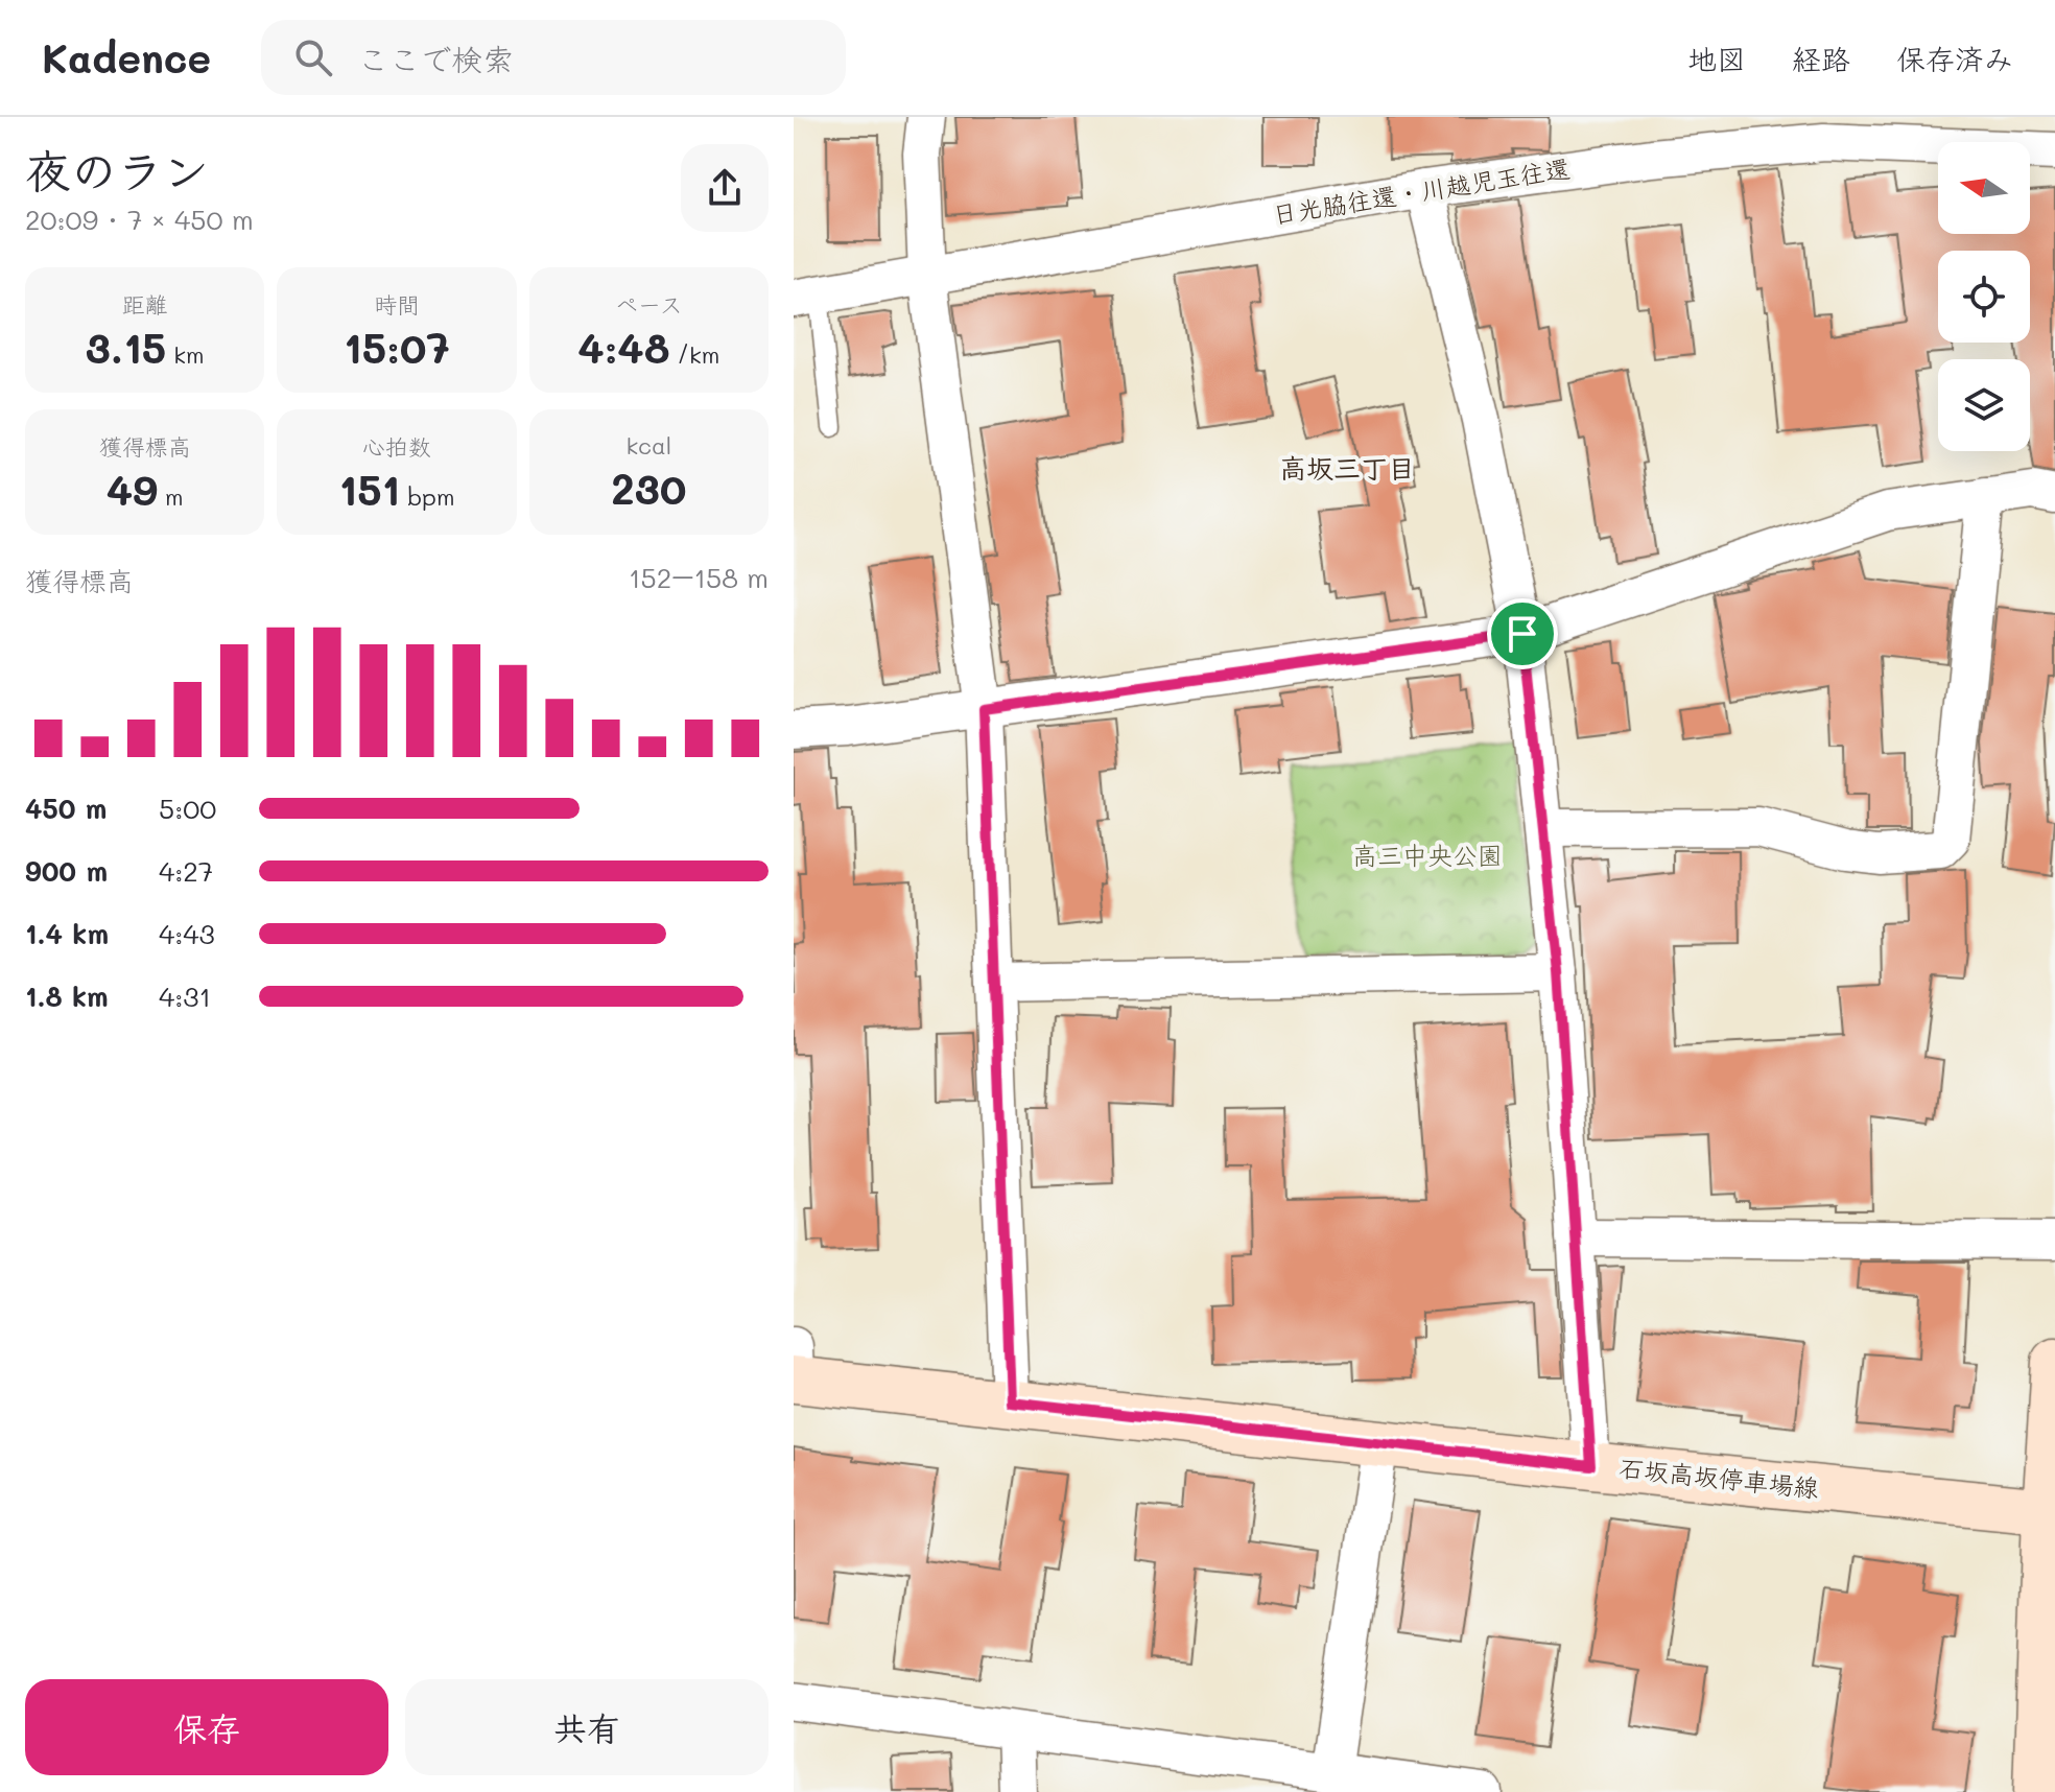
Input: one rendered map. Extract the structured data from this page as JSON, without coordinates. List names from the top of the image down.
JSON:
{
  "streets": {
    "main road": ["石坂高坂停車場線"],
    "street": ["日光脇往還・川越児玉往還"]
  },
  "districts": ["高坂三丁目"],
  "parks": ["高三中央公園"],
  "north": "left",
  "page": {
    "header": "Kadence",
    "search": "ここで検索",
    "nav": ["地図", "経路", "保存済み"],
    "heading": ["夜のラン", "20:09 · 7 × 450 m"],
    "stats": [
      ["距離", "3.15 km"],
      ["時間", "15:07"],
      ["ペース", "4:48 /km"],
      ["獲得標高", "49 m"],
      ["心拍数", "151 bpm"],
      ["kcal", "230"]
    ],
    "chart": ["獲得標高", "152–158 m"],
    "list": [
      {
        "name": "450 m",
        "note": "5:00"
      },
      {
        "name": "900 m",
        "note": "4:27"
      },
      {
        "name": "1.4 km",
        "note": "4:43"
      },
      {
        "name": "1.8 km",
        "note": "4:31"
      }
    ],
    "buttons": ["保存", "共有"]
  }
}
